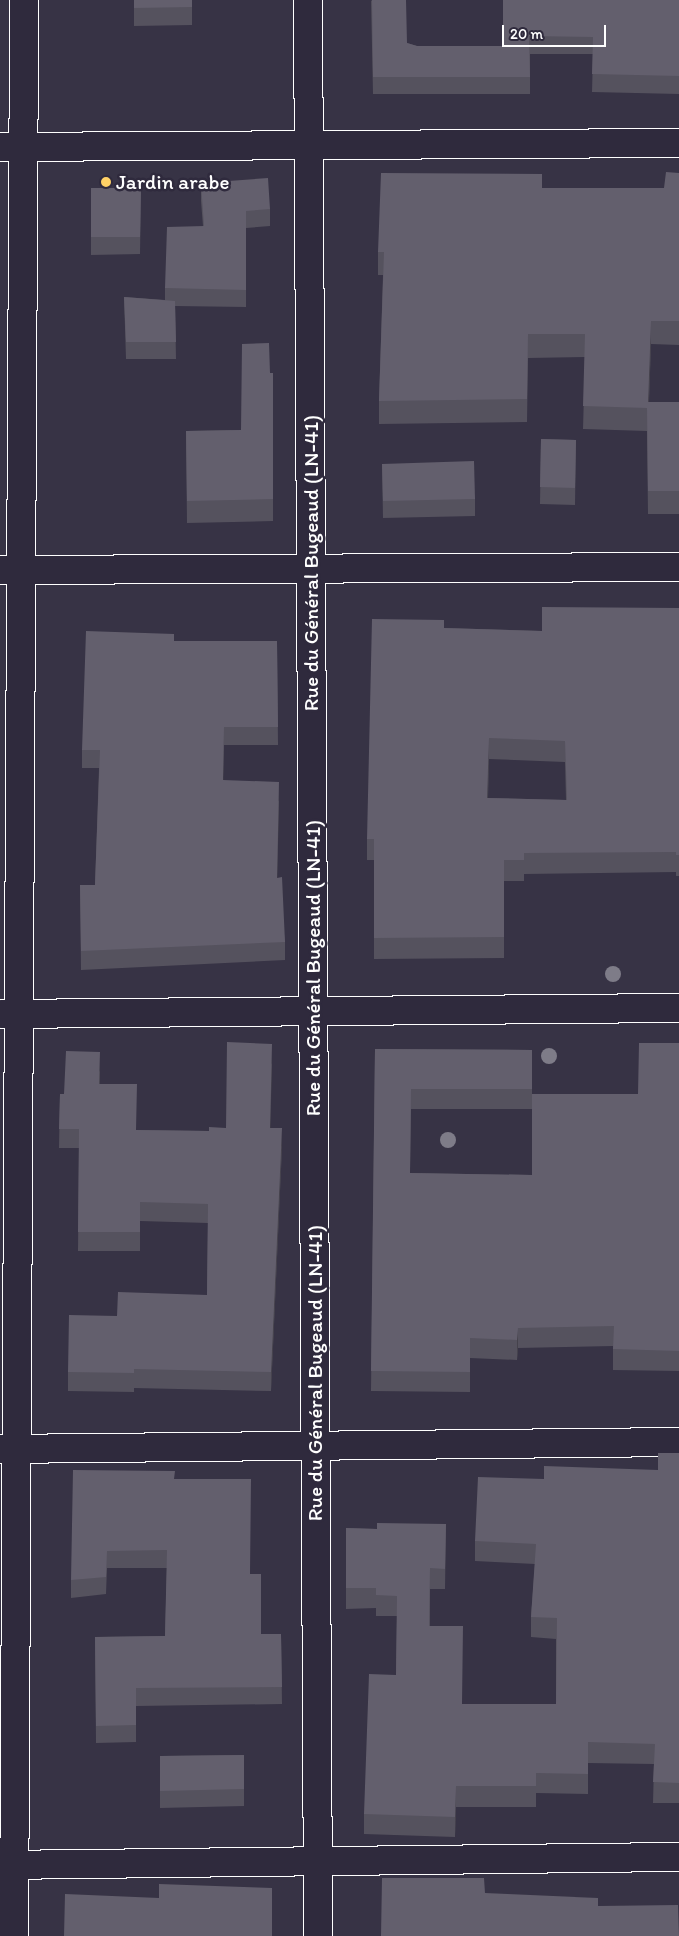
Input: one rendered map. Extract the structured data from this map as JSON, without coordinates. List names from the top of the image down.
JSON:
{
  "streets": {
    "street": ["Rue du Général Bugeaud (LN-41)"]
  },
  "places": ["Jardin arabe"],
  "scale_bar": "20 m"
}
